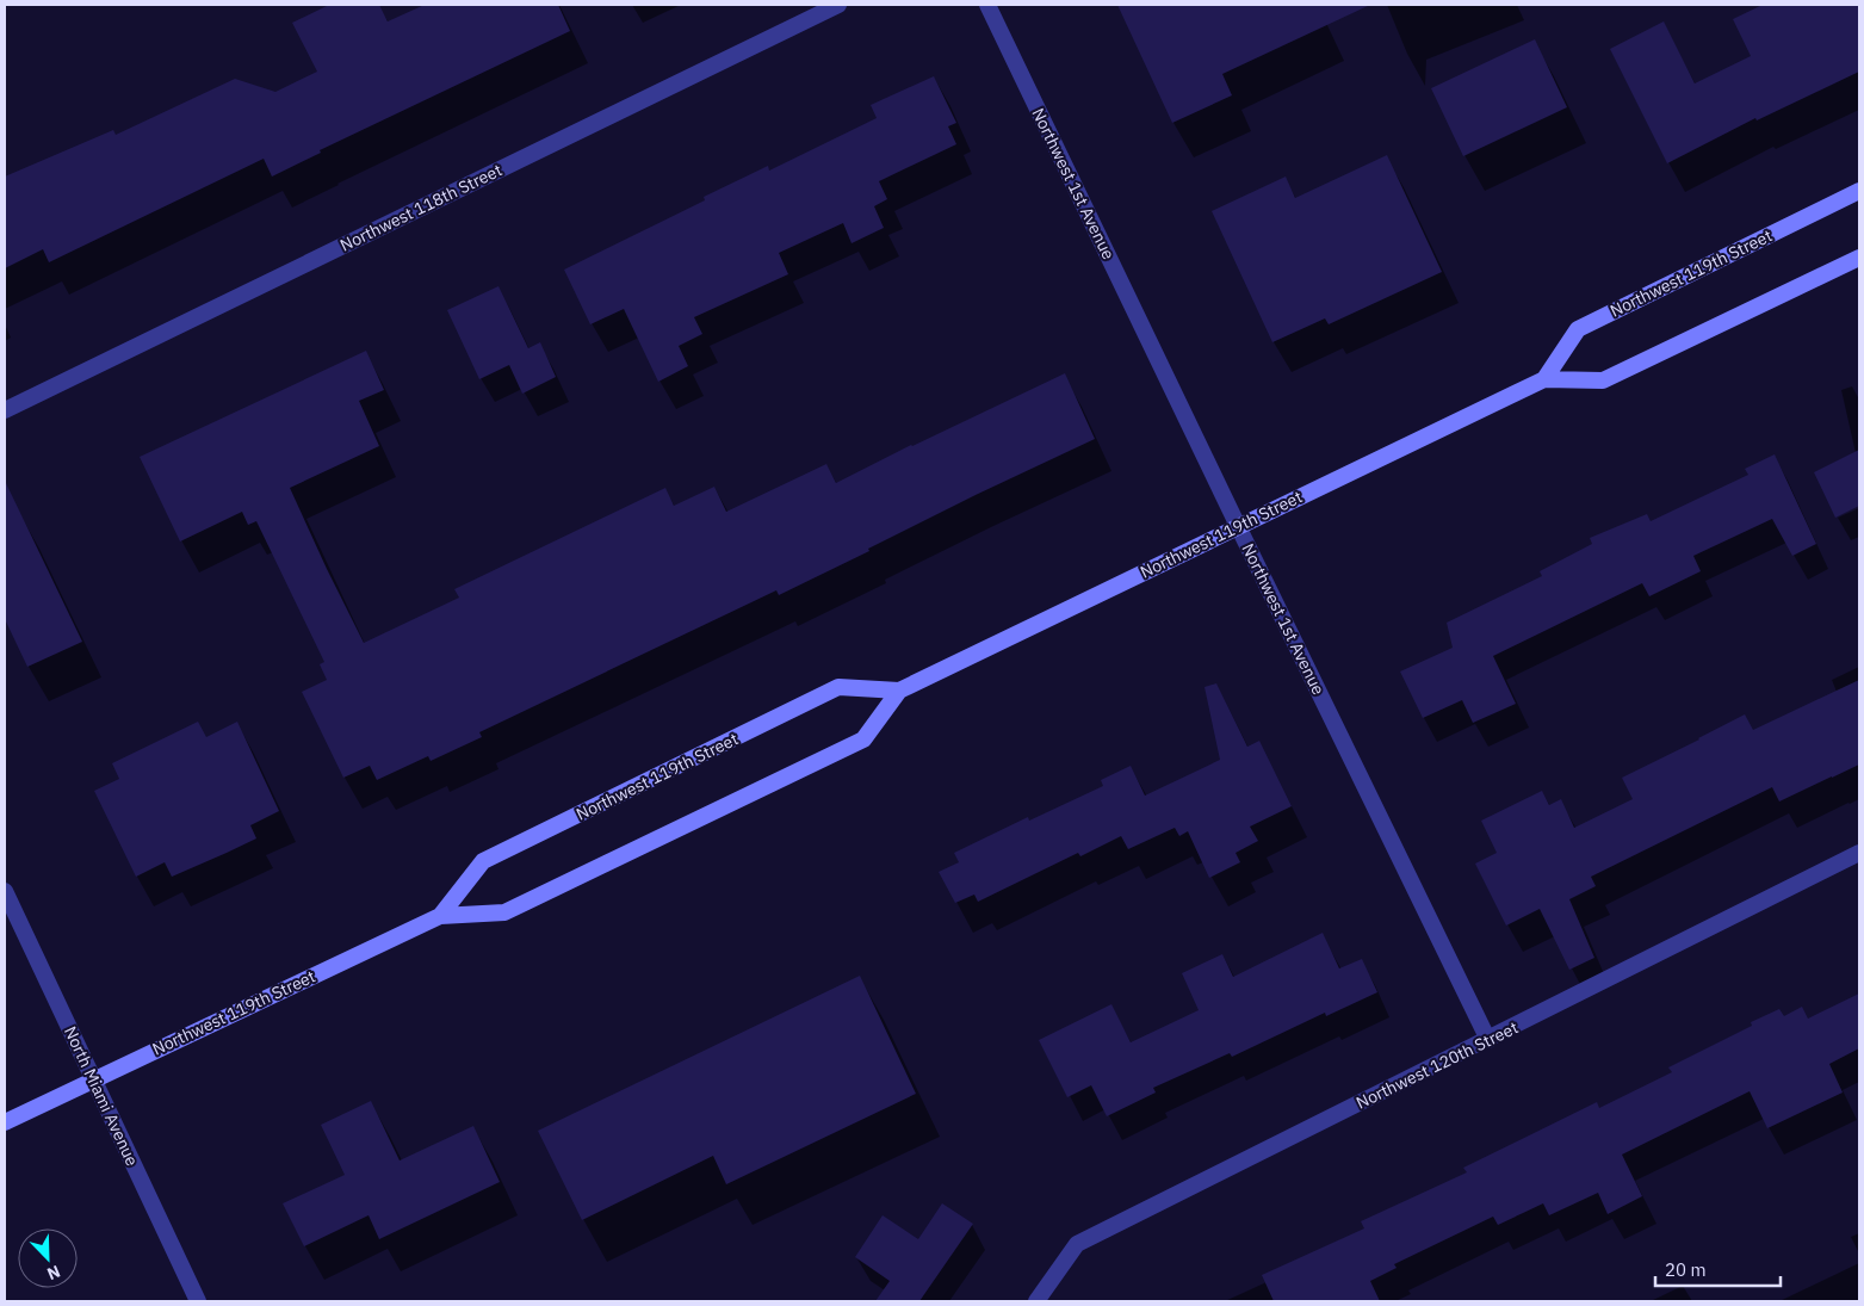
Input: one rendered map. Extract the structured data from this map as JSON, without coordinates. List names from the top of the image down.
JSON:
{
  "streets": {
    "main road": ["Northwest 119th Street"],
    "street": [
      "Northwest 1st Avenue",
      "Northwest 118th Street",
      "Northwest 120th Street",
      "North Miami Avenue"
    ]
  },
  "crossings": [
    ["Northwest 1st Avenue", "Northwest 119th Street"],
    ["Northwest 1st Avenue", "Northwest 120th Street"],
    ["Northwest 119th Street", "North Miami Avenue"]
  ],
  "scale_bar": "20 m",
  "north": "bottom right"
}
